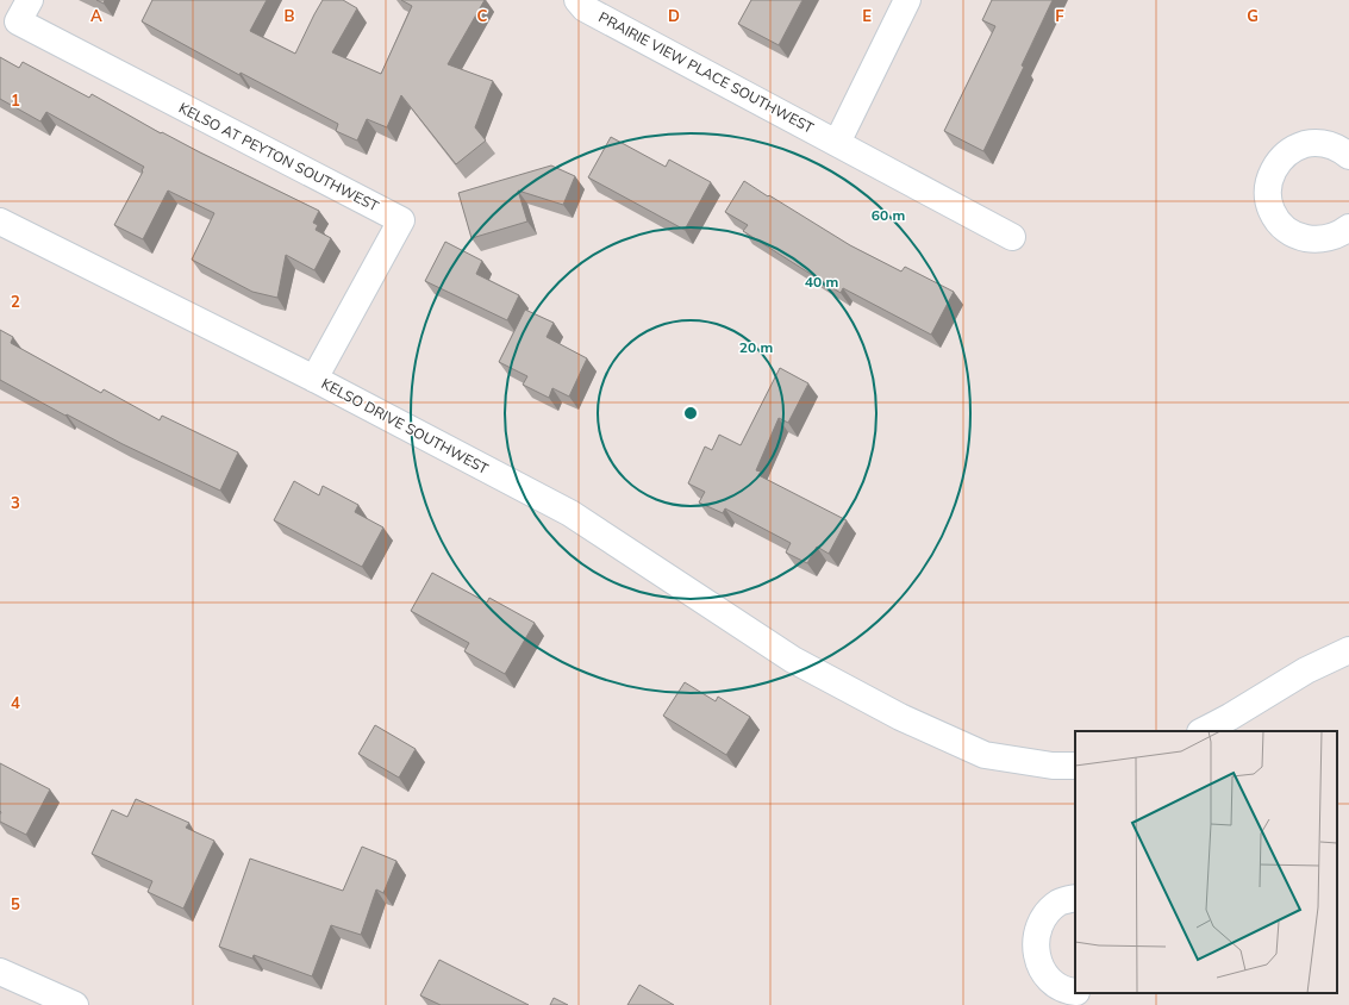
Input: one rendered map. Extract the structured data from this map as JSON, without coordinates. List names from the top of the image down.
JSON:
{
  "streets": {
    "street": ["PRAIRIE VIEW PLACE SOUTHWEST", "KELSO AT PEYTON SOUTHWEST", "KELSO DRIVE SOUTHWEST"]
  },
  "crossings": [
    ["KELSO AT PEYTON SOUTHWEST", "KELSO DRIVE SOUTHWEST"]
  ],
  "grid": {
    "columns": [
      "A",
      "B",
      "C",
      "D",
      "E",
      "F",
      "G"
    ],
    "rows": [
      "1",
      "2",
      "3",
      "4",
      "5"
    ]
  },
  "rings": ["60 m", "40 m", "20 m"]
}
